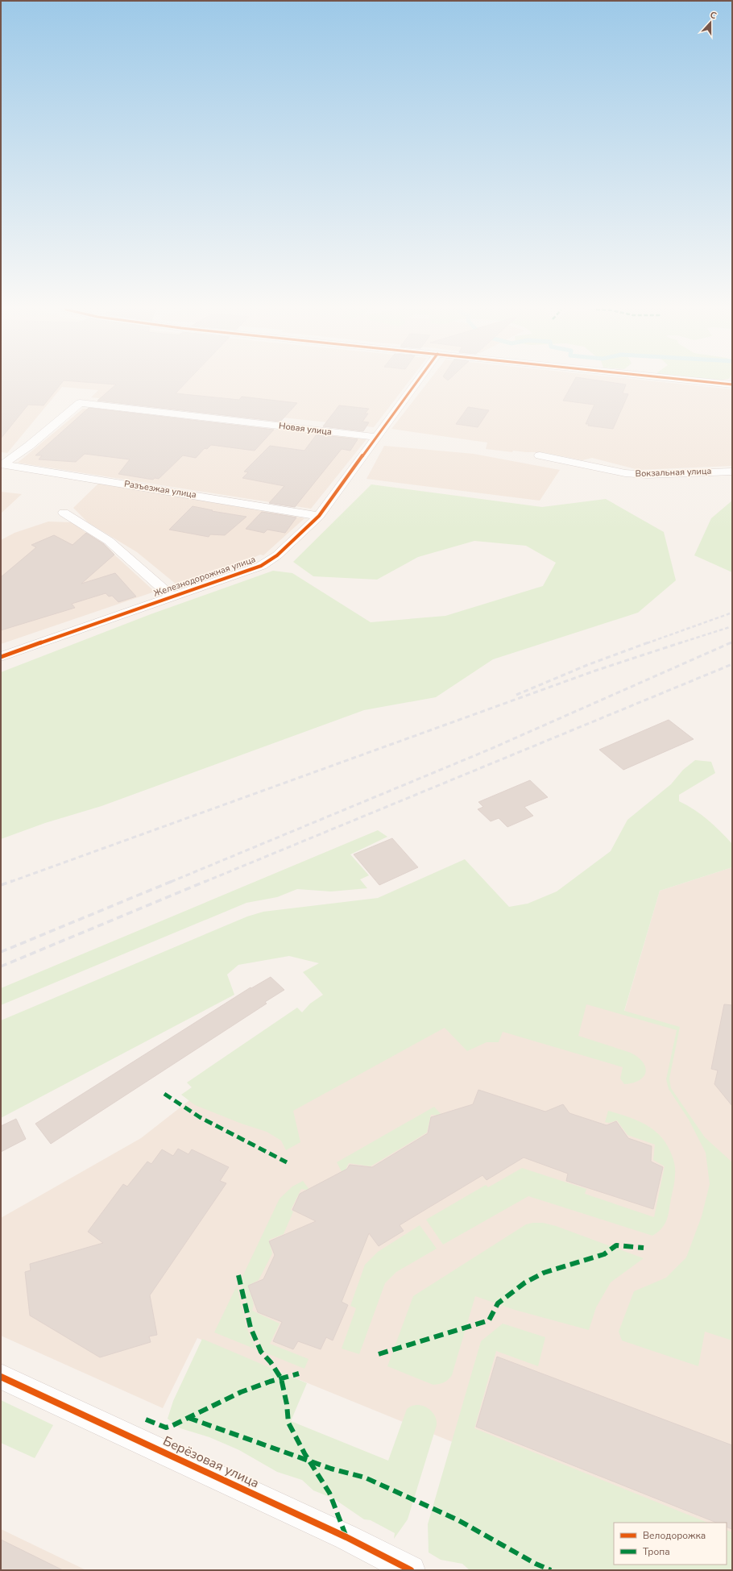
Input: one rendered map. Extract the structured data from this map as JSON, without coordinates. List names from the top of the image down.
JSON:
{
  "streets": {
    "street": [
      "Новая улица",
      "Вокзальная улица",
      "Разъезжая улица",
      "Железнодорожная улица",
      "Берёзовая улица"
    ]
  },
  "crossings": [
    ["Новая улица", "Разъезжая улица"],
    ["Новая улица", "Железнодорожная улица"],
    ["Разъезжая улица", "Железнодорожная улица"]
  ],
  "legend": ["Велодорожка", "Тропа"],
  "north": "top"
}
